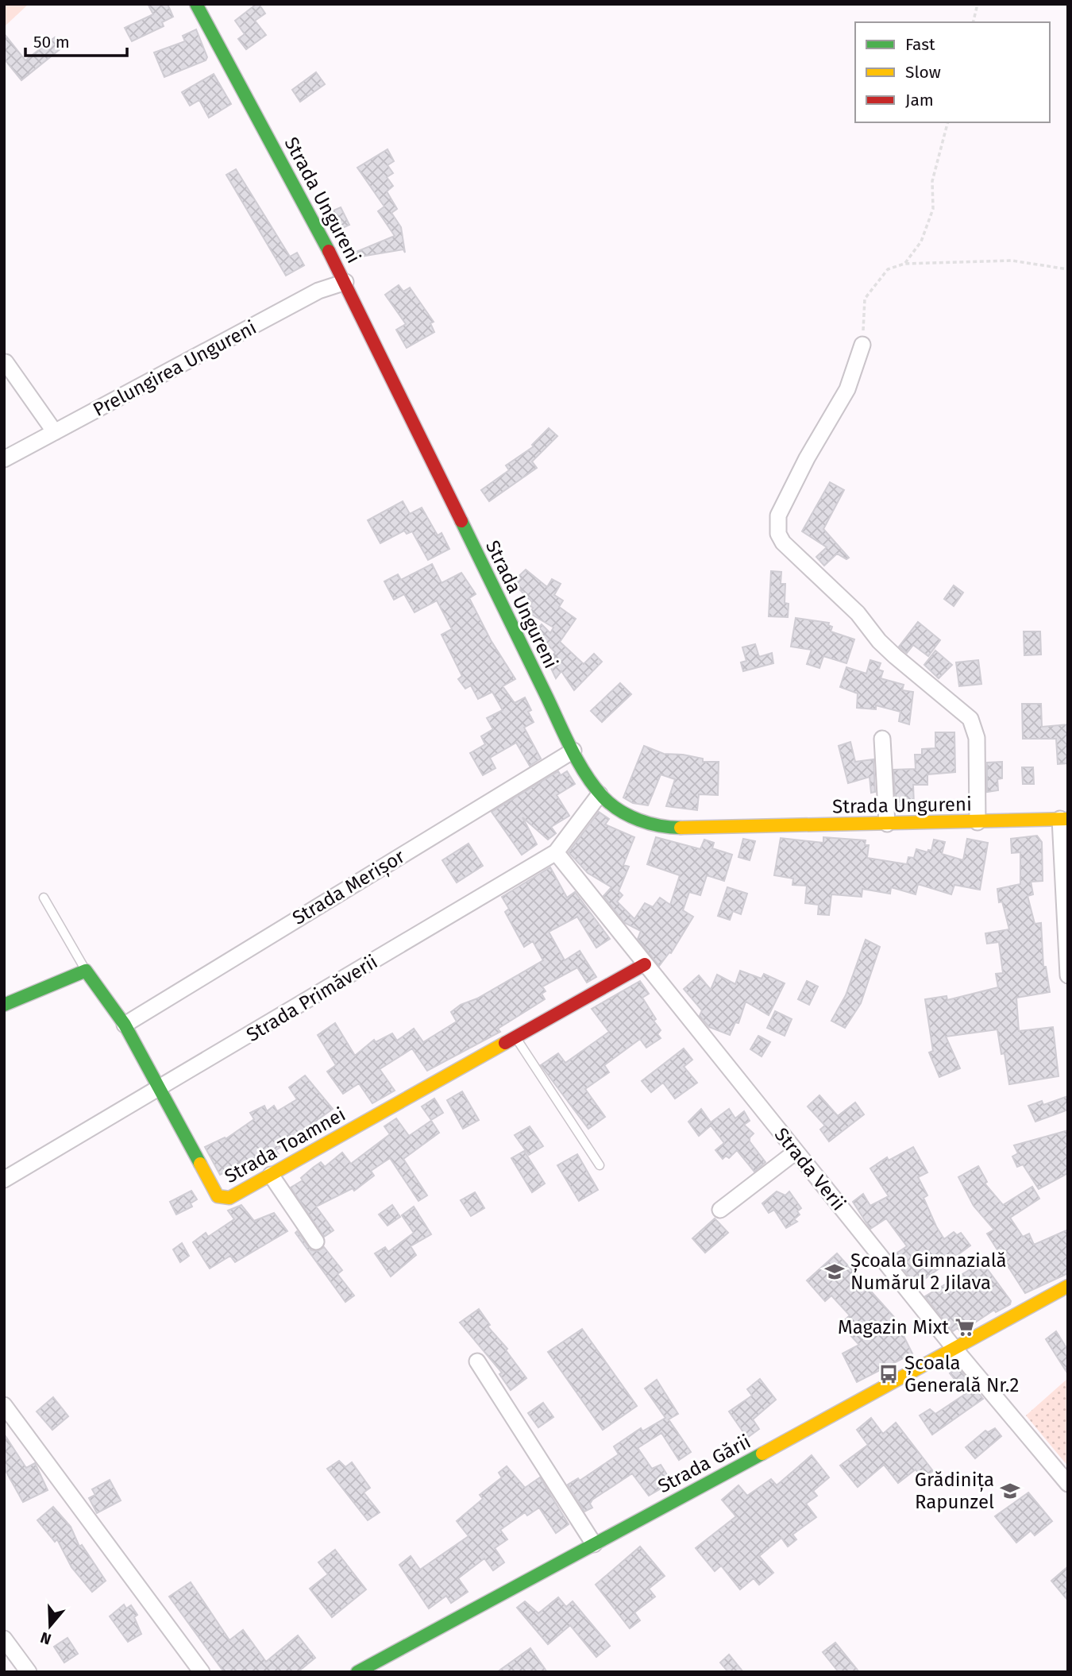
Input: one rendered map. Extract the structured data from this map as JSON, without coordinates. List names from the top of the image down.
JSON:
{
  "streets": {
    "main road": ["Strada Ungureni", "Strada Toamnei", "Strada Gării"],
    "street": [
      "Prelungirea Ungureni",
      "Strada Merișor",
      "Strada Primăverii",
      "Strada Verii"
    ]
  },
  "crossings": [
    ["Strada Ungureni", "Prelungirea Ungureni"],
    ["Strada Ungureni", "Strada Merișor"],
    ["Strada Ungureni", "Strada Primăverii"],
    ["Strada Merișor", "Strada Toamnei"],
    ["Strada Primăverii", "Strada Toamnei"],
    ["Strada Primăverii", "Strada Verii"],
    ["Strada Toamnei", "Strada Verii"],
    ["Strada Verii", "Strada Gării"]
  ],
  "places": {
    "school or university": ["Școala Gimnazială Numărul 2 Jilava", "Grădinița Rapunzel"],
    "supermarket": ["Magazin Mixt"],
    "bus stop": ["Școala Generală Nr.2"]
  },
  "legend": ["Fast", "Slow", "Jam"],
  "scale_bar": "50 m",
  "north": "bottom"
}
